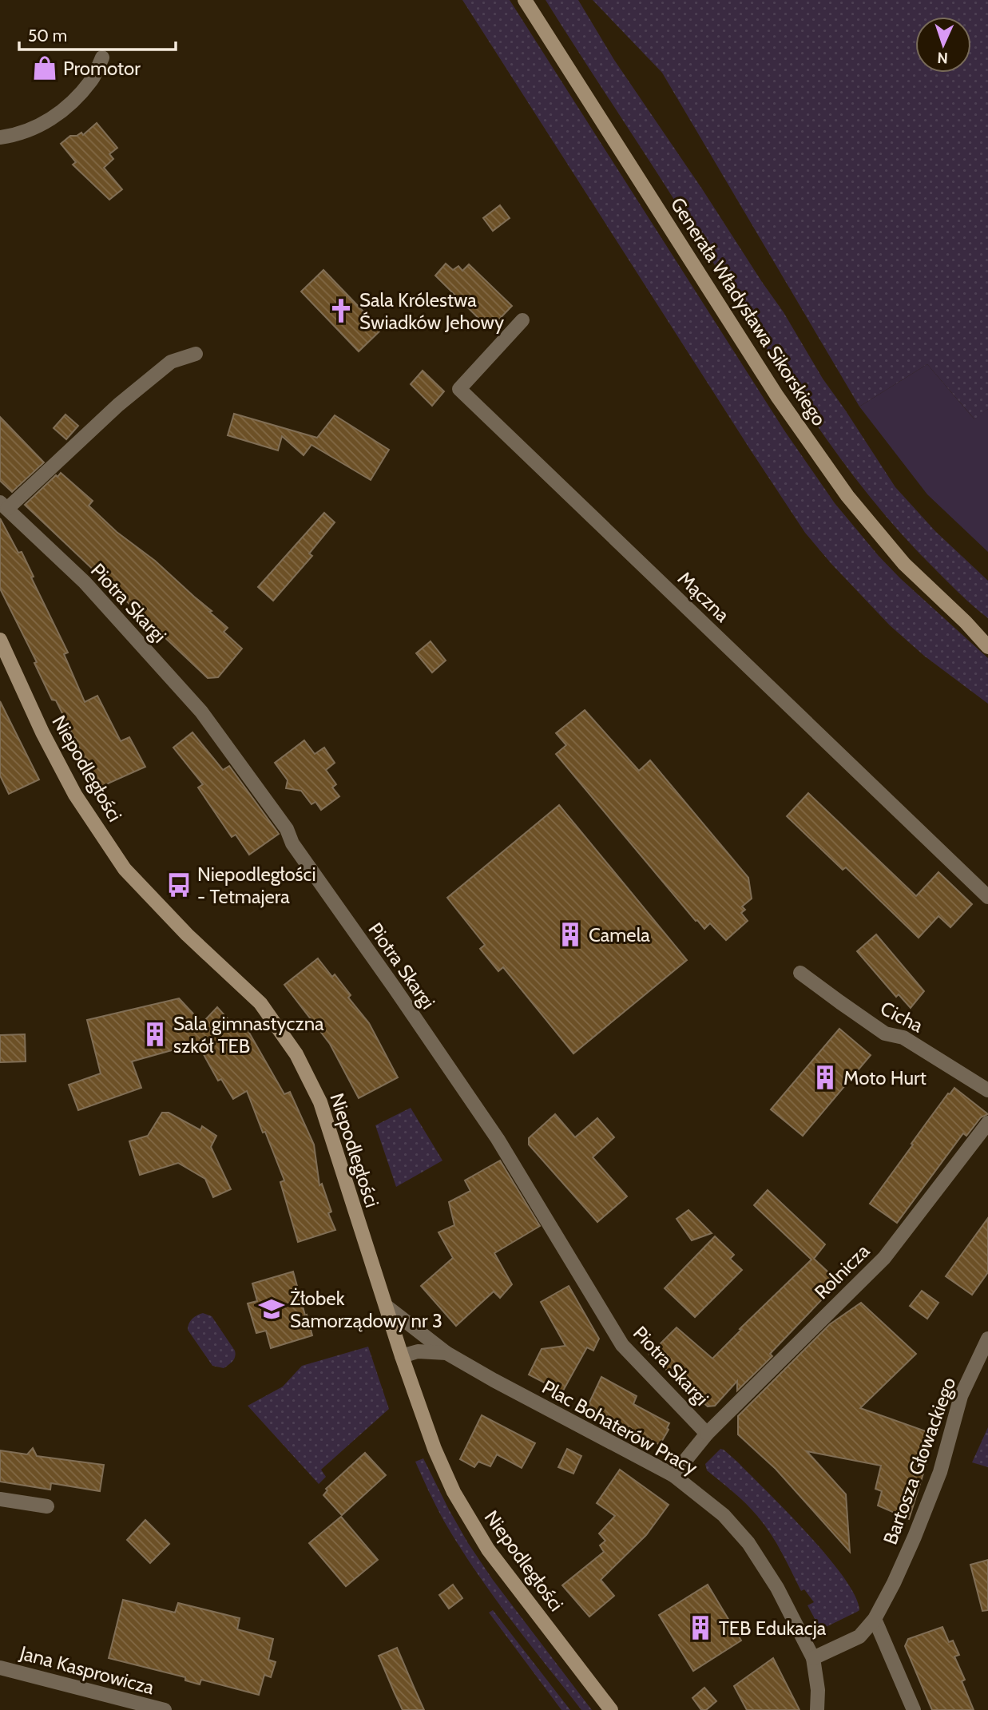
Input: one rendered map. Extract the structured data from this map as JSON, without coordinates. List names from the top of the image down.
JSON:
{
  "streets": {
    "street": [
      "Generała Władysława Sikorskiego",
      "Mączna",
      "Piotra Skargi",
      "Niepodległości",
      "Cicha",
      "Rolnicza",
      "Plac Bohaterów Pracy",
      "Bartosza Głowackiego",
      "Jana Kasprowicza"
    ]
  },
  "crossings": [
    ["Piotra Skargi", "Rolnicza"],
    ["Piotra Skargi", "Plac Bohaterów Pracy"],
    ["Niepodległości", "Plac Bohaterów Pracy"],
    ["Plac Bohaterów Pracy", "Bartosza Głowackiego"]
  ],
  "places": {
    "shop": ["Promotor"],
    "church": ["Sala Królestwa Świadków Jehowy"],
    "bus stop": ["Niepodległości - Tetmajera"],
    "building": [
      "Camela",
      "Sala gimnastyczna szkół TEB",
      "Moto Hurt",
      "TEB Edukacja"
    ],
    "school or university": ["Żłobek Samorządowy nr 3"]
  },
  "scale_bar": "50 m",
  "north": "bottom"
}
